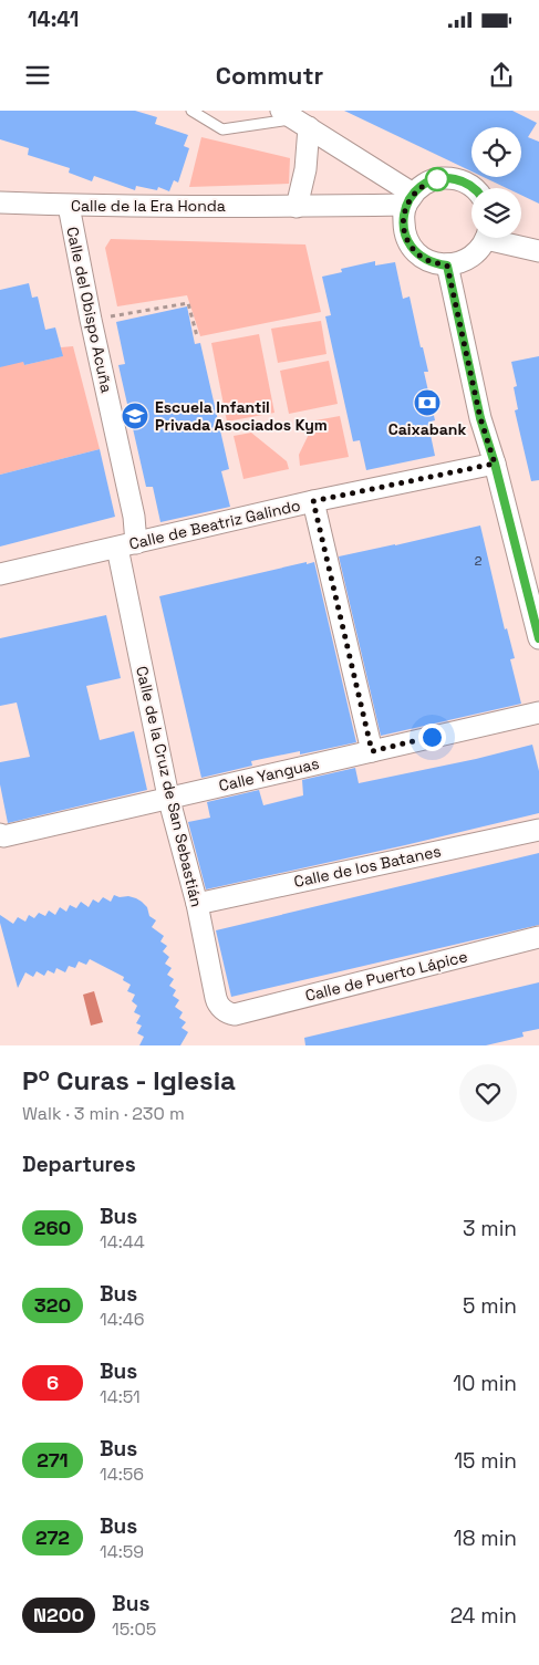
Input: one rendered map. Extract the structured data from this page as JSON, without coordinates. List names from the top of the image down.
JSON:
{
  "streets": {
    "street": [
      "Calle de la Era Honda",
      "Calle del Obispo Acuña",
      "Calle de Beatriz Galindo",
      "Calle Yanguas",
      "Calle de la Cruz de San Sebastián",
      "Calle de los Batanes",
      "Calle de Puerto Lápice"
    ]
  },
  "crossings": [
    ["Calle de la Era Honda", "Calle del Obispo Acuña"],
    ["Calle del Obispo Acuña", "Calle de Beatriz Galindo"],
    ["Calle del Obispo Acuña", "Calle de la Cruz de San Sebastián"],
    ["Calle de Beatriz Galindo", "Calle de la Cruz de San Sebastián"],
    ["Calle Yanguas", "Calle de la Cruz de San Sebastián"],
    ["Calle de la Cruz de San Sebastián", "Calle de los Batanes"],
    ["Calle de la Cruz de San Sebastián", "Calle de Puerto Lápice"]
  ],
  "places": {
    "bank": ["Caixabank"],
    "school or university": ["Escuela Infantil Privada Asociados Kym"]
  },
  "lines": ["bus line 260"],
  "house_numbers": ["2"],
  "page": {
    "status": "14:41",
    "header": "Commutr",
    "heading": [
      ["Pº Curas - Iglesia", "Walk · 3 min · 230 m"],
      "Departures"
    ],
    "list": [
      {
        "mark": "260",
        "name": "Bus",
        "note": "14:44",
        "value": "3 min"
      },
      {
        "mark": "320",
        "name": "Bus",
        "note": "14:46",
        "value": "5 min"
      },
      {
        "mark": "6",
        "name": "Bus",
        "note": "14:51",
        "value": "10 min"
      },
      {
        "mark": "271",
        "name": "Bus",
        "note": "14:56",
        "value": "15 min"
      },
      {
        "mark": "272",
        "name": "Bus",
        "note": "14:59",
        "value": "18 min"
      },
      {
        "mark": "N200",
        "name": "Bus",
        "note": "15:05",
        "value": "24 min"
      }
    ]
  }
}
